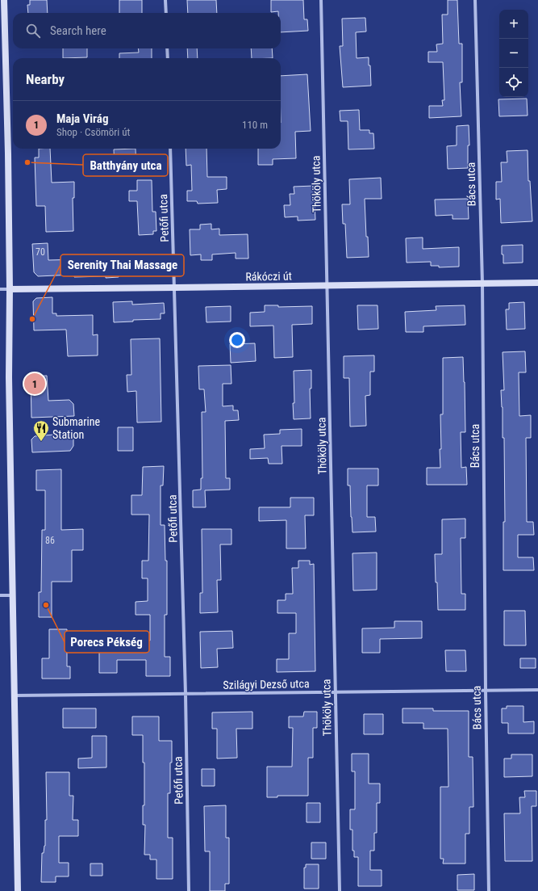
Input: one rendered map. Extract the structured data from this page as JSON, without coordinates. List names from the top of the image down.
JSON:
{
  "streets": {
    "main road": ["Rákóczi út"],
    "street": [
      "Thököly utca",
      "Bács utca",
      "Petőfi utca",
      "Szilágyi Dezső utca"
    ]
  },
  "crossings": [
    ["Thököly utca", "Rákóczi út"],
    ["Thököly utca", "Szilágyi Dezső utca"],
    ["Bács utca", "Rákóczi út"],
    ["Bács utca", "Szilágyi Dezső utca"],
    ["Petőfi utca", "Rákóczi út"],
    ["Petőfi utca", "Szilágyi Dezső utca"]
  ],
  "places": {
    "other": ["Batthyány utca", "Serenity Thai Massage", "Porecs Pékség"],
    "restaurant": ["Submarine Station"]
  },
  "house_numbers": ["70", "86"],
  "page": {
    "map_buttons": ["+", "−"],
    "search": "Search here",
    "heading": "Nearby",
    "list": [
      {
        "mark": "1",
        "name": "Maja Virág",
        "note": "Shop · Csömöri út",
        "value": "110 m"
      }
    ],
    "pins": "1"
  }
}
